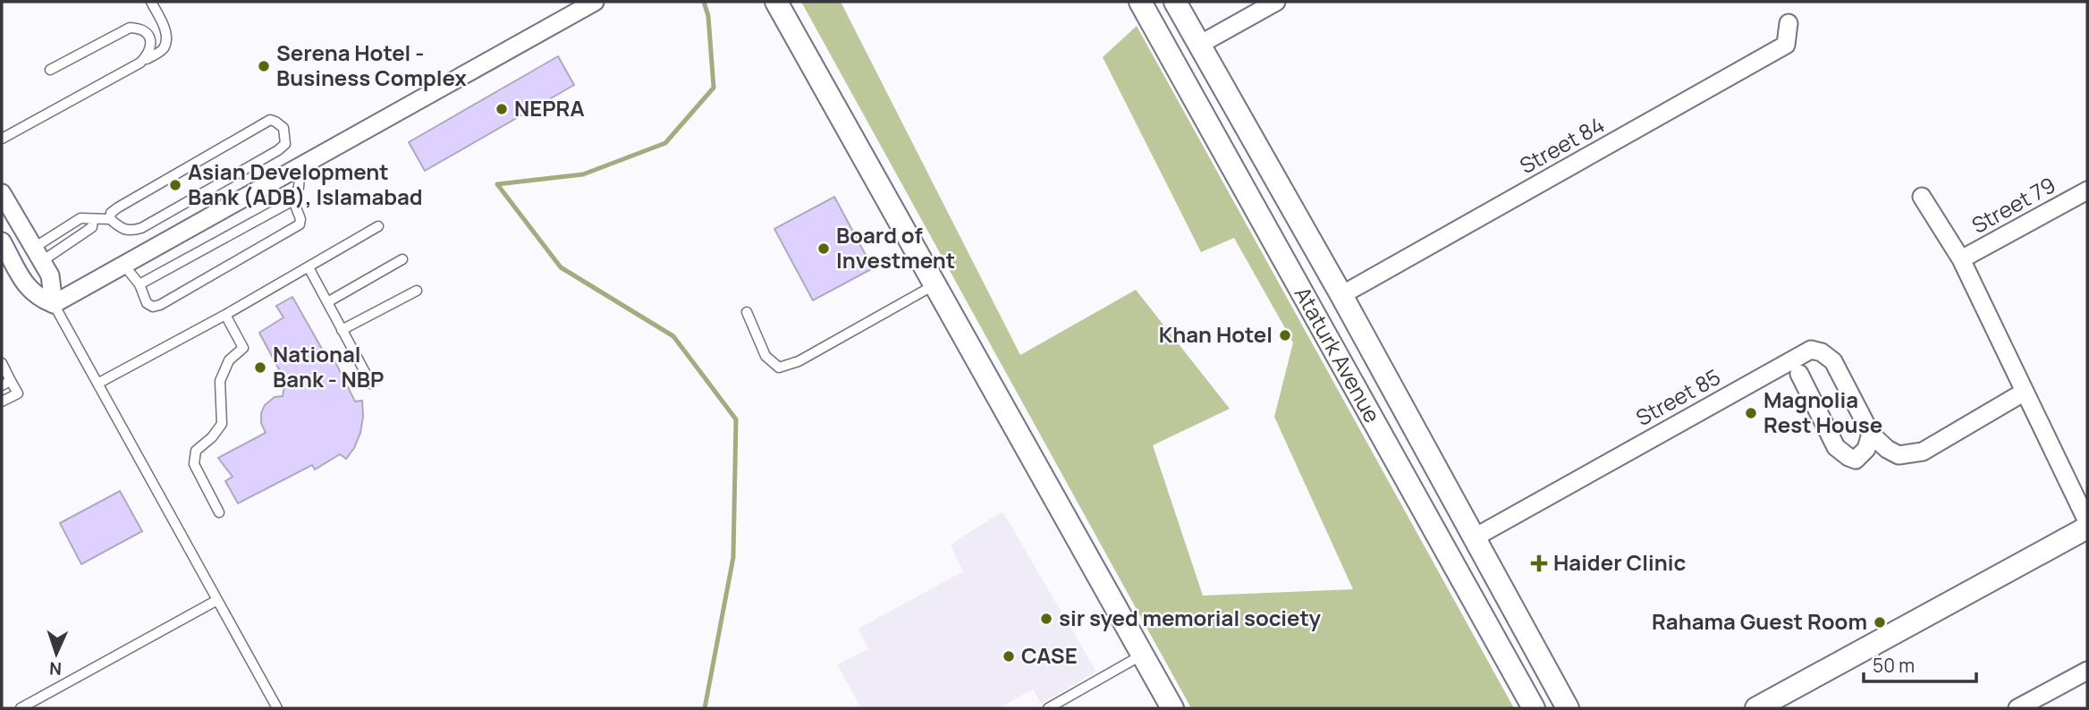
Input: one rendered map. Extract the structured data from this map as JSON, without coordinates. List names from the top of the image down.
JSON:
{
  "streets": {
    "street": [
      "Street 84",
      "Street 79",
      "Ataturk Avenue",
      "Street 85"
    ]
  },
  "crossings": [
    ["Street 84", "Ataturk Avenue"],
    ["Ataturk Avenue", "Street 85"]
  ],
  "places": {
    "other": [
      "Serena Hotel - Business Complex",
      "NEPRA",
      "Asian Development Bank (ADB), Islamabad",
      "Board of Investment",
      "Khan Hotel",
      "National Bank - NBP",
      "Magnolia Rest House",
      "sir syed memorial society",
      "Rahama Guest Room",
      "CASE"
    ],
    "health": ["Haider Clinic"]
  },
  "scale_bar": "50 m",
  "north": "bottom"
}
